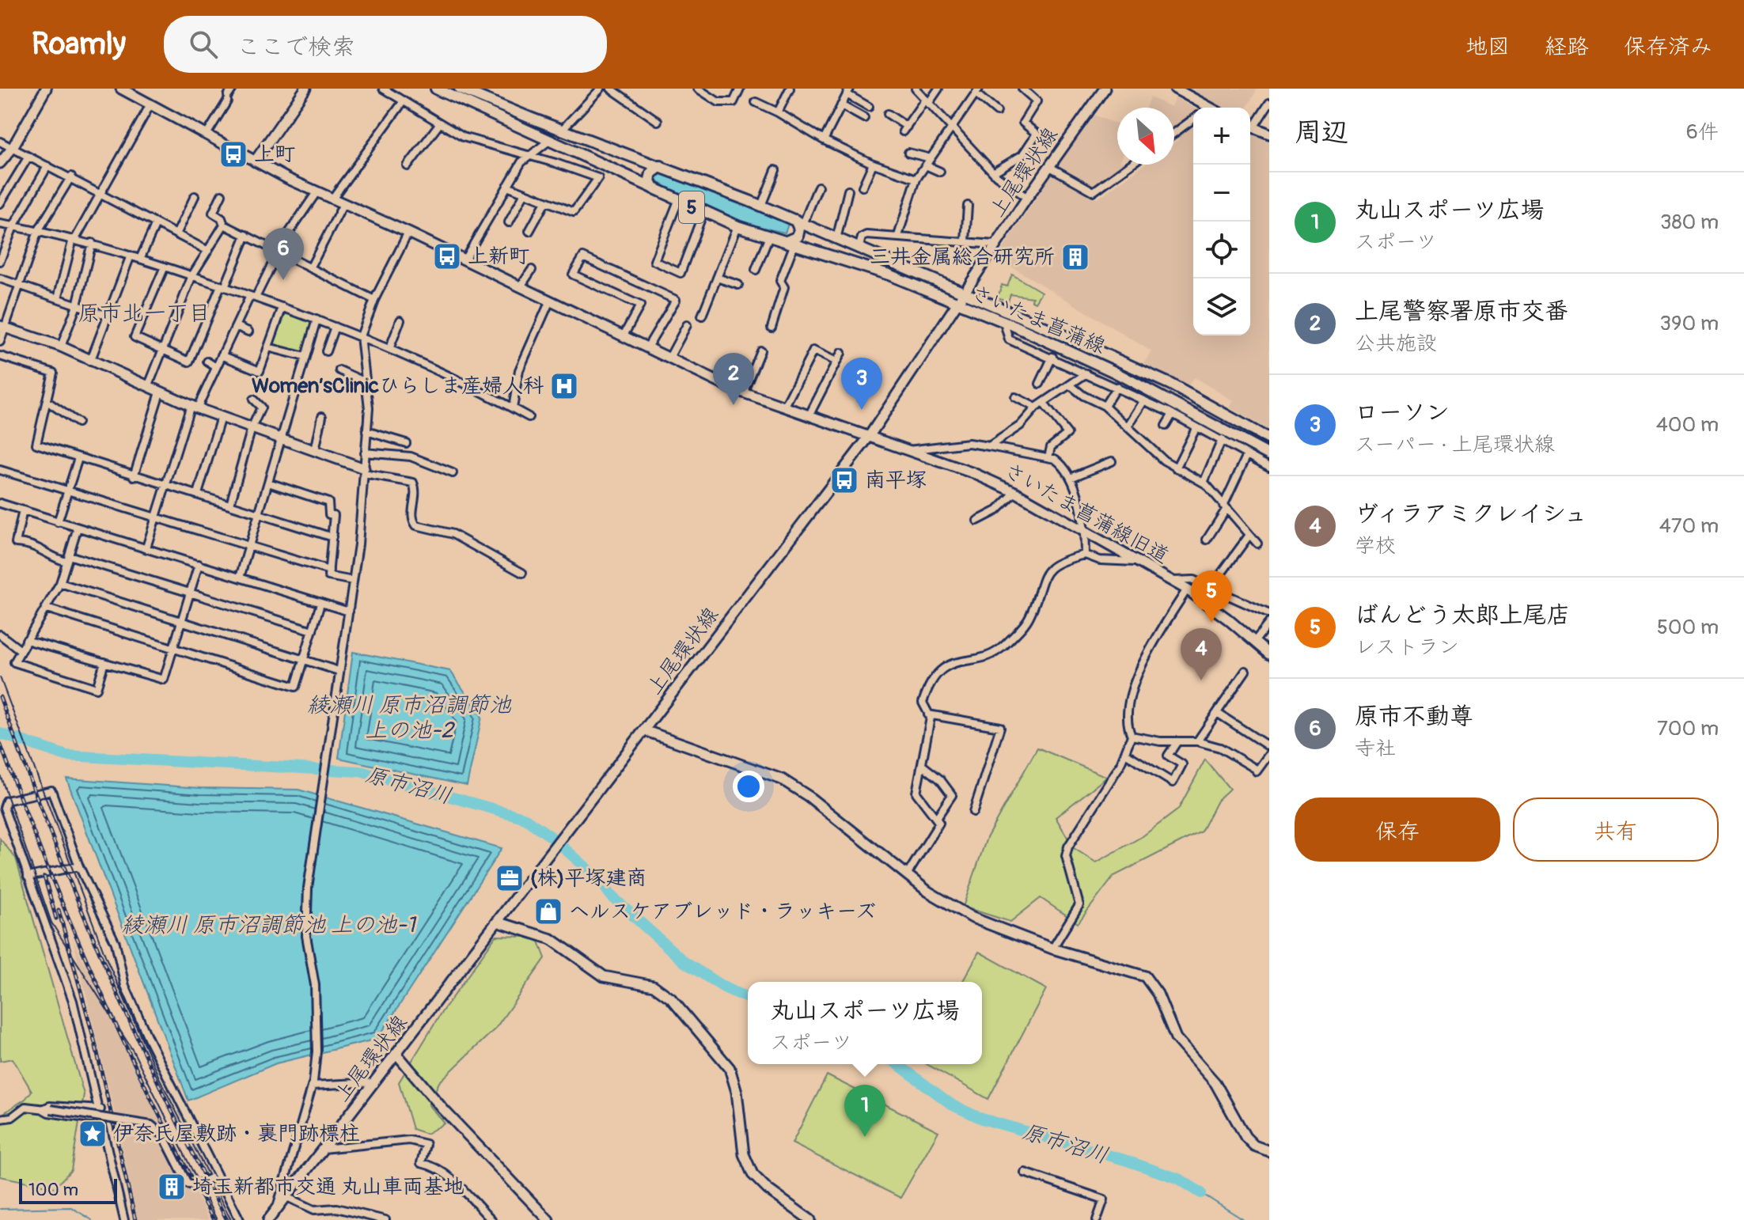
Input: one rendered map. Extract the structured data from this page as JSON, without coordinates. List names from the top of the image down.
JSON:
{
  "streets": {
    "main road": ["5", "さいたま菖蒲線"],
    "street": ["上尾環状線", "さいたま菖蒲線旧道"]
  },
  "crossings": [
    ["上尾環状線", "さいたま菖蒲線"],
    ["上尾環状線", "さいたま菖蒲線旧道"],
    ["5", "さいたま菖蒲線"]
  ],
  "districts": ["原市北一丁目"],
  "water": ["綾瀬川 原市沼調節池 上の池-2", "原市沼川", "綾瀬川 原市沼調節池 上の池-1"],
  "places": {
    "bus stop": ["上町", "上新町", "南平塚"],
    "building": ["三井金属総合研究所", "埼玉新都市交通 丸山車両基地"],
    "hospital": ["Women’sClinicひらしま産婦人科"],
    "office": ["(株)平塚建商"],
    "shop": ["ヘルスケアブレッド・ラッキーズ"],
    "place": ["伊奈氏屋敷跡・裏門跡標柱"]
  },
  "scale_bar": "100 m",
  "north": "bottom right",
  "page": {
    "header": "Roamly",
    "search": "ここで検索",
    "nav": ["地図", "経路", "保存済み"],
    "heading": ["周辺", "6件"],
    "map_buttons": ["+", "−"],
    "list": [
      {
        "mark": "1",
        "name": "丸山スポーツ広場",
        "note": "スポーツ",
        "value": "380 m"
      },
      {
        "mark": "2",
        "name": "上尾警察署原市交番",
        "note": "公共施設",
        "value": "390 m"
      },
      {
        "mark": "3",
        "name": "ローソン",
        "note": "スーパー · 上尾環状線",
        "value": "400 m"
      },
      {
        "mark": "4",
        "name": "ヴィラアミクレイシュ",
        "note": "学校",
        "value": "470 m"
      },
      {
        "mark": "5",
        "name": "ばんどう太郎上尾店",
        "note": "レストラン",
        "value": "500 m"
      },
      {
        "mark": "6",
        "name": "原市不動尊",
        "note": "寺社",
        "value": "700 m"
      }
    ],
    "pins": [
      "6",
      "2",
      "3",
      "5",
      "4",
      "1"
    ],
    "buttons": ["保存", "共有"],
    "popup": ["丸山スポーツ広場", "スポーツ"],
    "scale": "100 m"
  }
}
